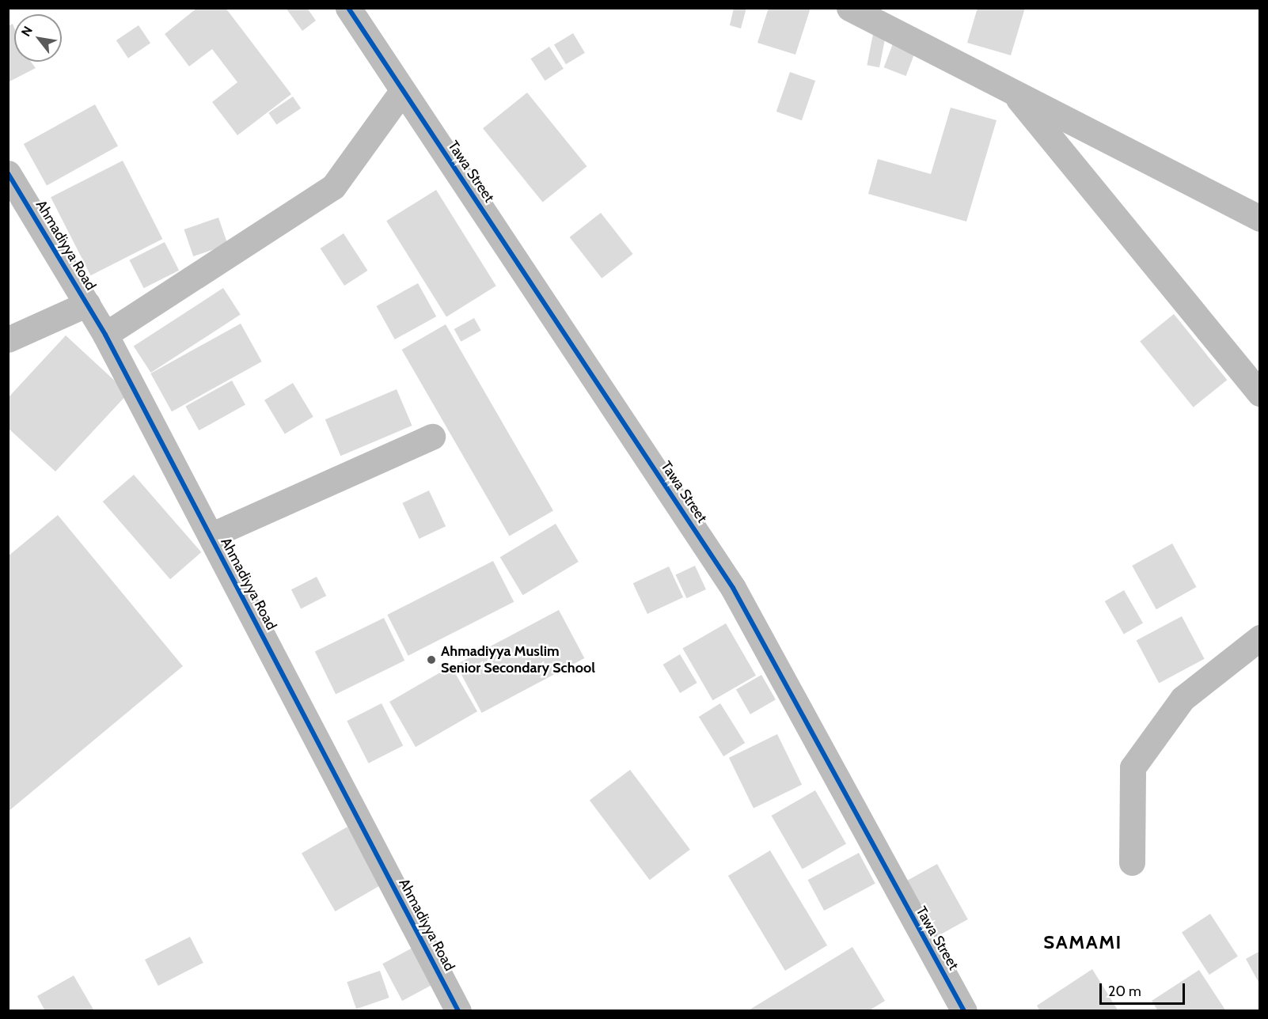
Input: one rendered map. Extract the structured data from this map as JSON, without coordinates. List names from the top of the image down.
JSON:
{
  "streets": {
    "street": ["Tawa Street", "Ahmadiyya Road"]
  },
  "districts": ["SAMAMI"],
  "places": ["Ahmadiyya Muslim Senior Secondary School"],
  "scale_bar": "20 m",
  "north": "top left"
}
